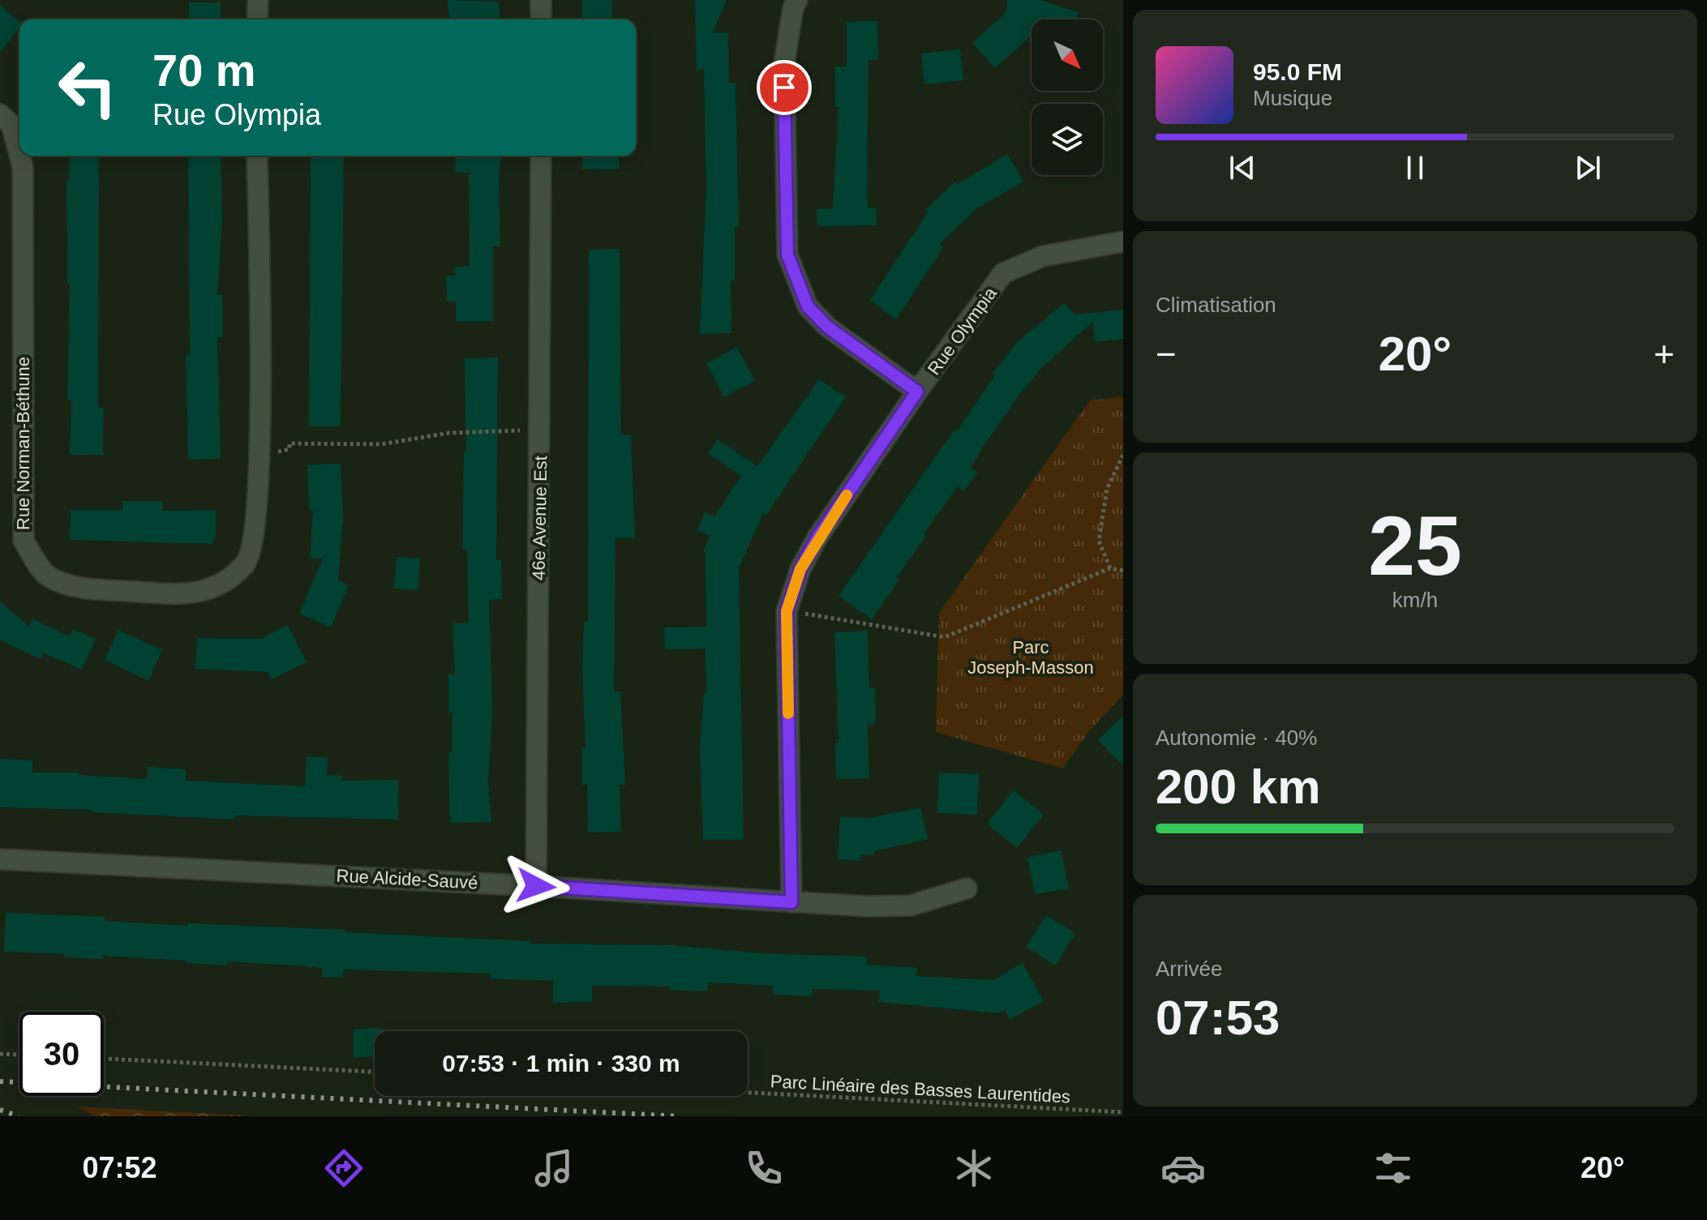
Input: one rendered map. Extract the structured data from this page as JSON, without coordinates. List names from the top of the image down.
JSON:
{
  "streets": {
    "street": [
      "Rue Olympia",
      "Rue Norman-Béthune",
      "46e Avenue Est",
      "Rue Alcide-Sauvé"
    ],
    "path": ["Parc Linéaire des Basses Laurentides"]
  },
  "crossings": [
    ["Rue Olympia", "Rue Alcide-Sauvé"],
    ["46e Avenue Est", "Rue Alcide-Sauvé"]
  ],
  "parks": ["Parc Joseph-Masson"],
  "north": "bottom right",
  "page": {
    "turn": ["70 m", "Rue Olympia"],
    "song": ["95.0 FM", "Musique"],
    "tile": [
      "Climatisation",
      ["25", "km/h"],
      ["Autonomie · 40%", "200 km"],
      ["Arrivée", "07:53"]
    ],
    "heat": ["−", "20°", "+"],
    "limit": "30",
    "trip": "07:53 · 1 min · 330 m",
    "tabs": ["07:52", "20°"]
  }
}
